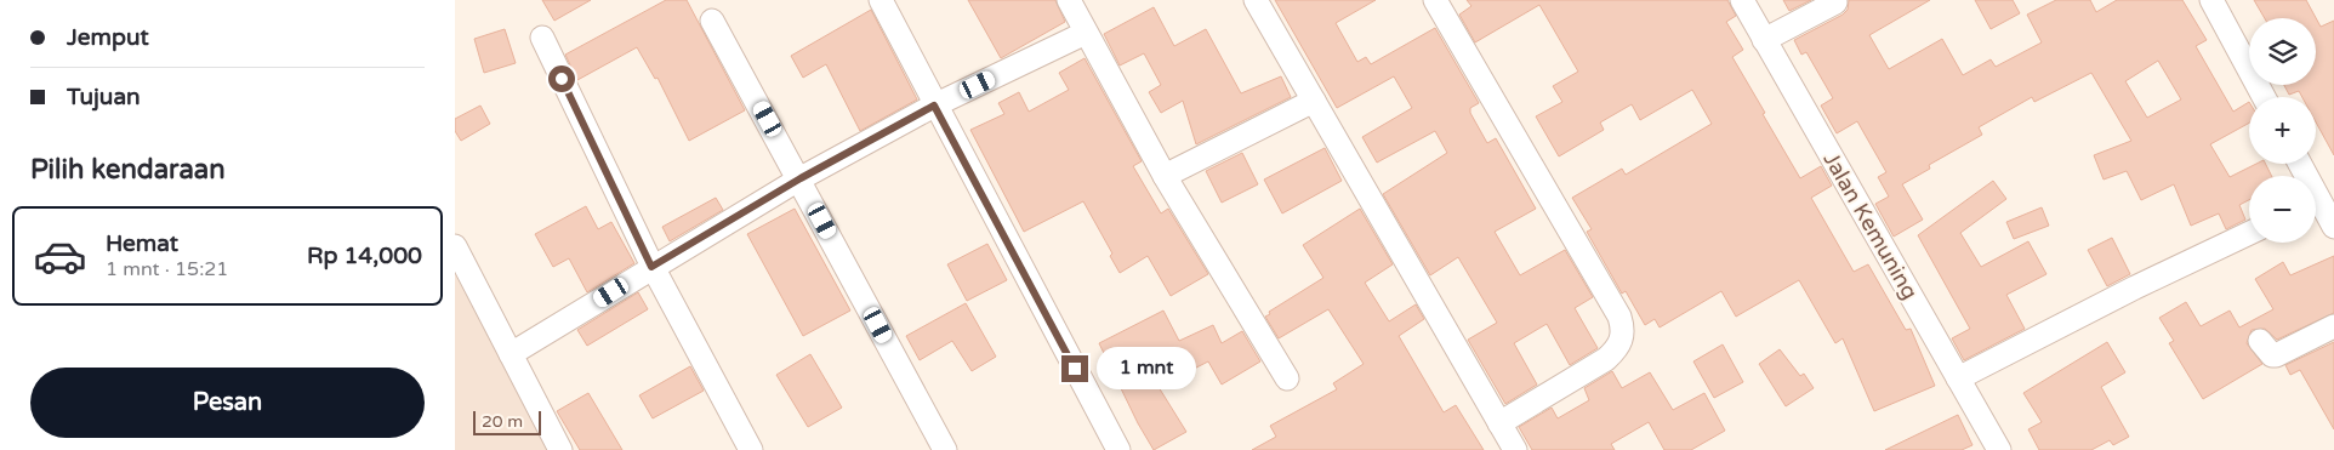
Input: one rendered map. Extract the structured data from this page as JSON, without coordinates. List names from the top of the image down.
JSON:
{
  "streets": {
    "street": ["Jalan Kemuning"]
  },
  "scale_bar": "20 m",
  "page": {
    "banner": ["Jemput", "Tujuan"],
    "map_buttons": ["+", "−"],
    "heading": "Pilih kendaraan",
    "list": [
      {
        "name": "Hemat",
        "note": "1 mnt · 15:21",
        "value": "Rp 14,000"
      }
    ],
    "bubble": "1 mnt",
    "buttons": "Pesan",
    "scale": "20 m"
  }
}
